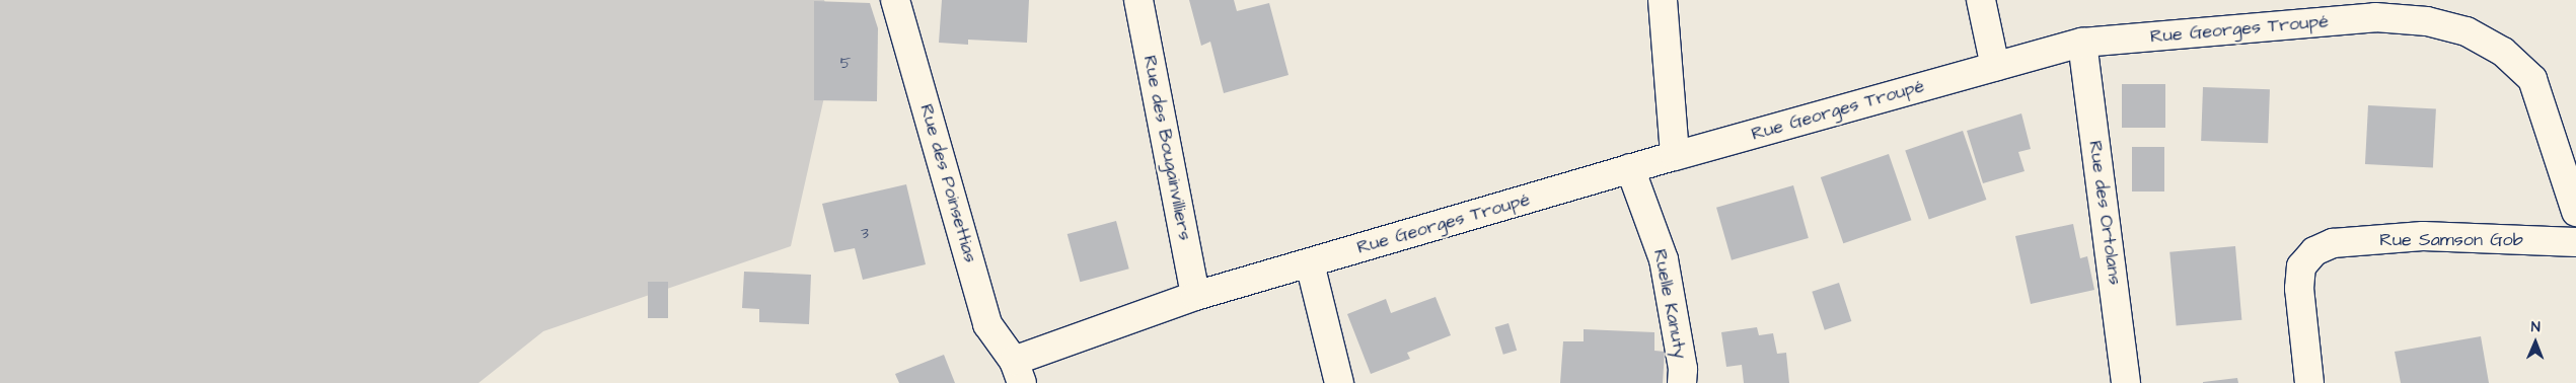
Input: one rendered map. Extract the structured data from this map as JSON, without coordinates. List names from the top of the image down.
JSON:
{
  "streets": {
    "street": [
      "Rue Georges Troupé",
      "Rue des Bougainvilliers",
      "Rue des Poinsettias",
      "Rue des Ortolans",
      "Rue Samson Gob",
      "Ruelle Kanuty"
    ]
  },
  "crossings": [
    ["Rue Georges Troupé", "Rue des Bougainvilliers"],
    ["Rue Georges Troupé", "Rue des Poinsettias"],
    ["Rue Georges Troupé", "Rue des Ortolans"],
    ["Rue Georges Troupé", "Ruelle Kanuty"]
  ],
  "house_numbers": ["5", "3"],
  "north": "top"
}
